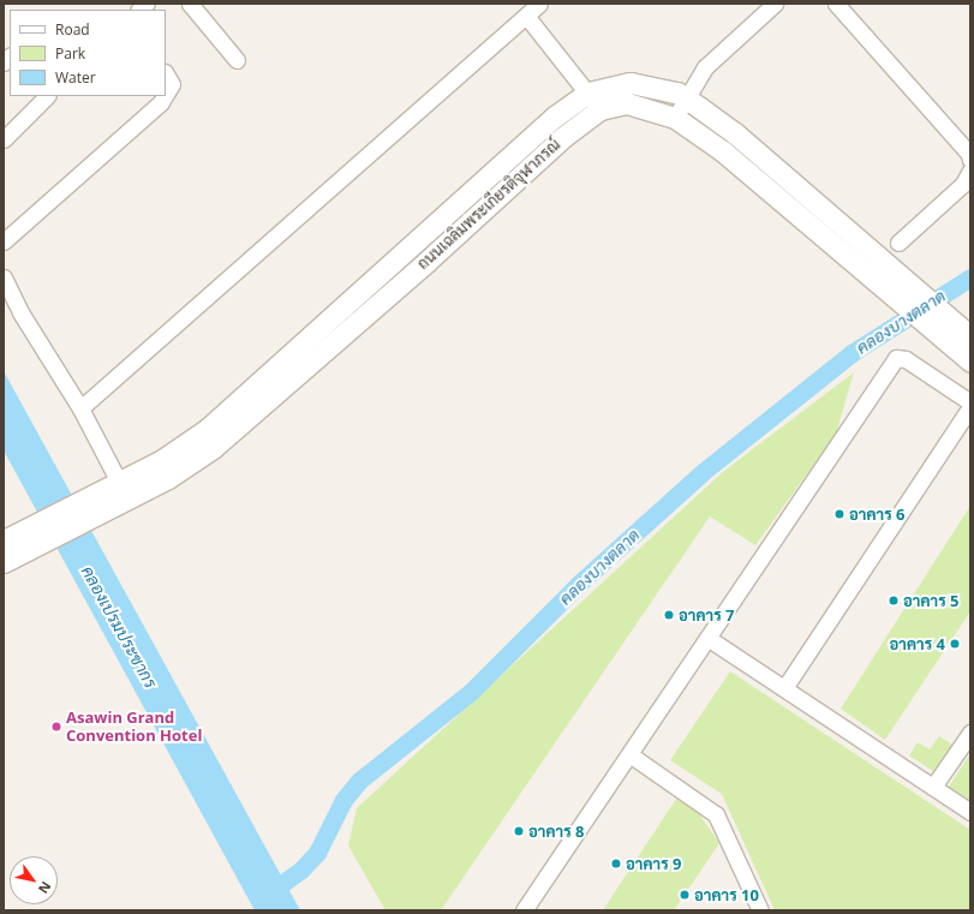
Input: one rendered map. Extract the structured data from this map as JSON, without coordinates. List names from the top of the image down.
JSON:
{
  "streets": {
    "street": ["ถนนเฉลิมพระเกียรติจุฬาภรณ์"]
  },
  "water": ["คลองบางตลาด", "คลองเปรมประชากร"],
  "places": [
    "อาคาร 6",
    "อาคาร 5",
    "อาคาร 7",
    "อาคาร 4",
    "Asawin Grand Convention Hotel",
    "อาคาร 8",
    "อาคาร 9",
    "อาคาร 10"
  ],
  "legend": ["Road", "Park", "Water"],
  "north": "bottom right"
}
